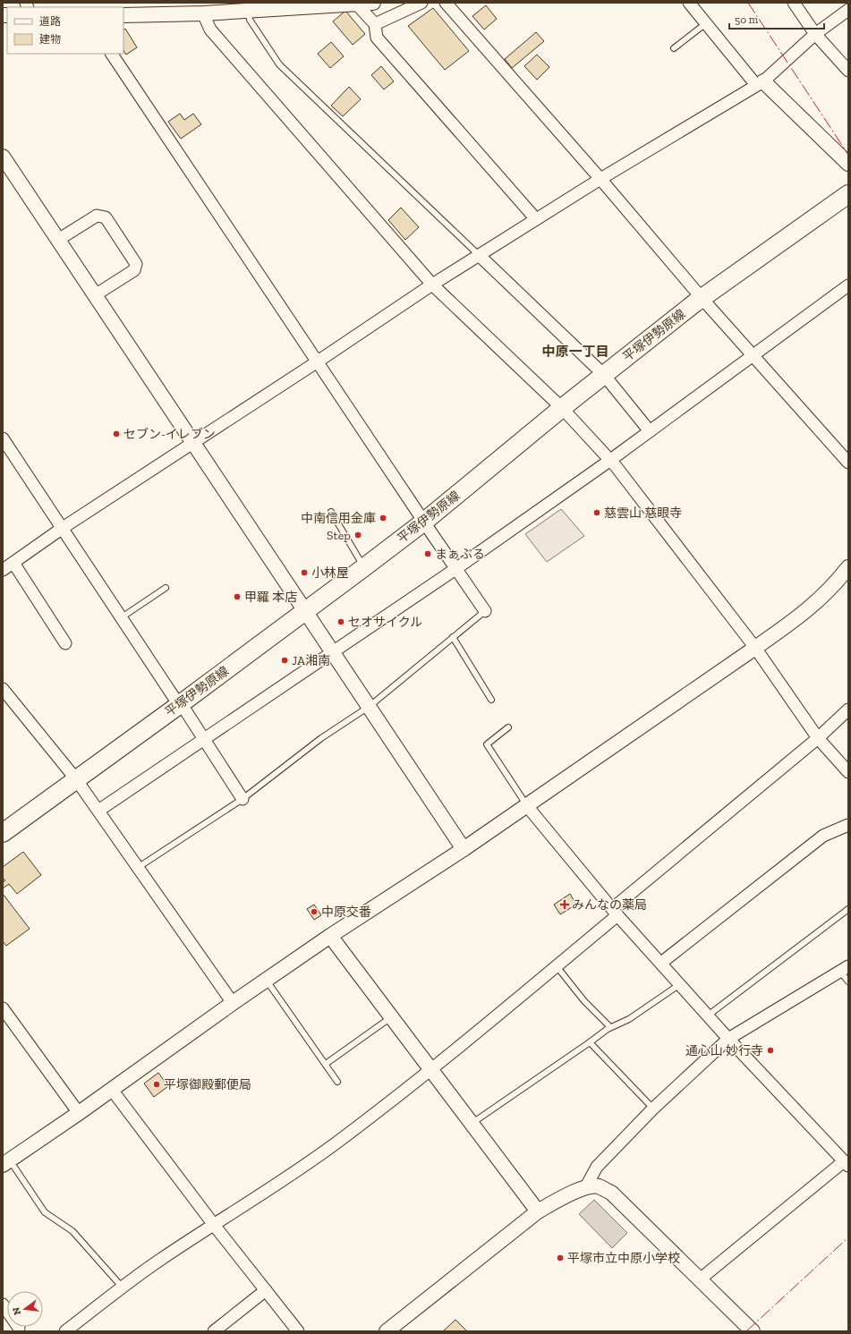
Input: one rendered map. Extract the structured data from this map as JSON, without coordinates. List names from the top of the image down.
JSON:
{
  "streets": {
    "main road": ["平塚伊勢原線"]
  },
  "districts": ["中原一丁目"],
  "places": {
    "other": [
      "セブン-イレブン",
      "慈雲山 慈眼寺",
      "中南信用金庫",
      "Step",
      "まぁぶる",
      "小林屋",
      "甲羅 本店",
      "セオサイクル",
      "JA湘南",
      "中原交番",
      "通心山 妙行寺",
      "平塚御殿郵便局",
      "平塚市立中原小学校"
    ],
    "health": ["みんなの薬局"]
  },
  "legend": ["道路", "建物"],
  "scale_bar": "50 m",
  "north": "left"
}
